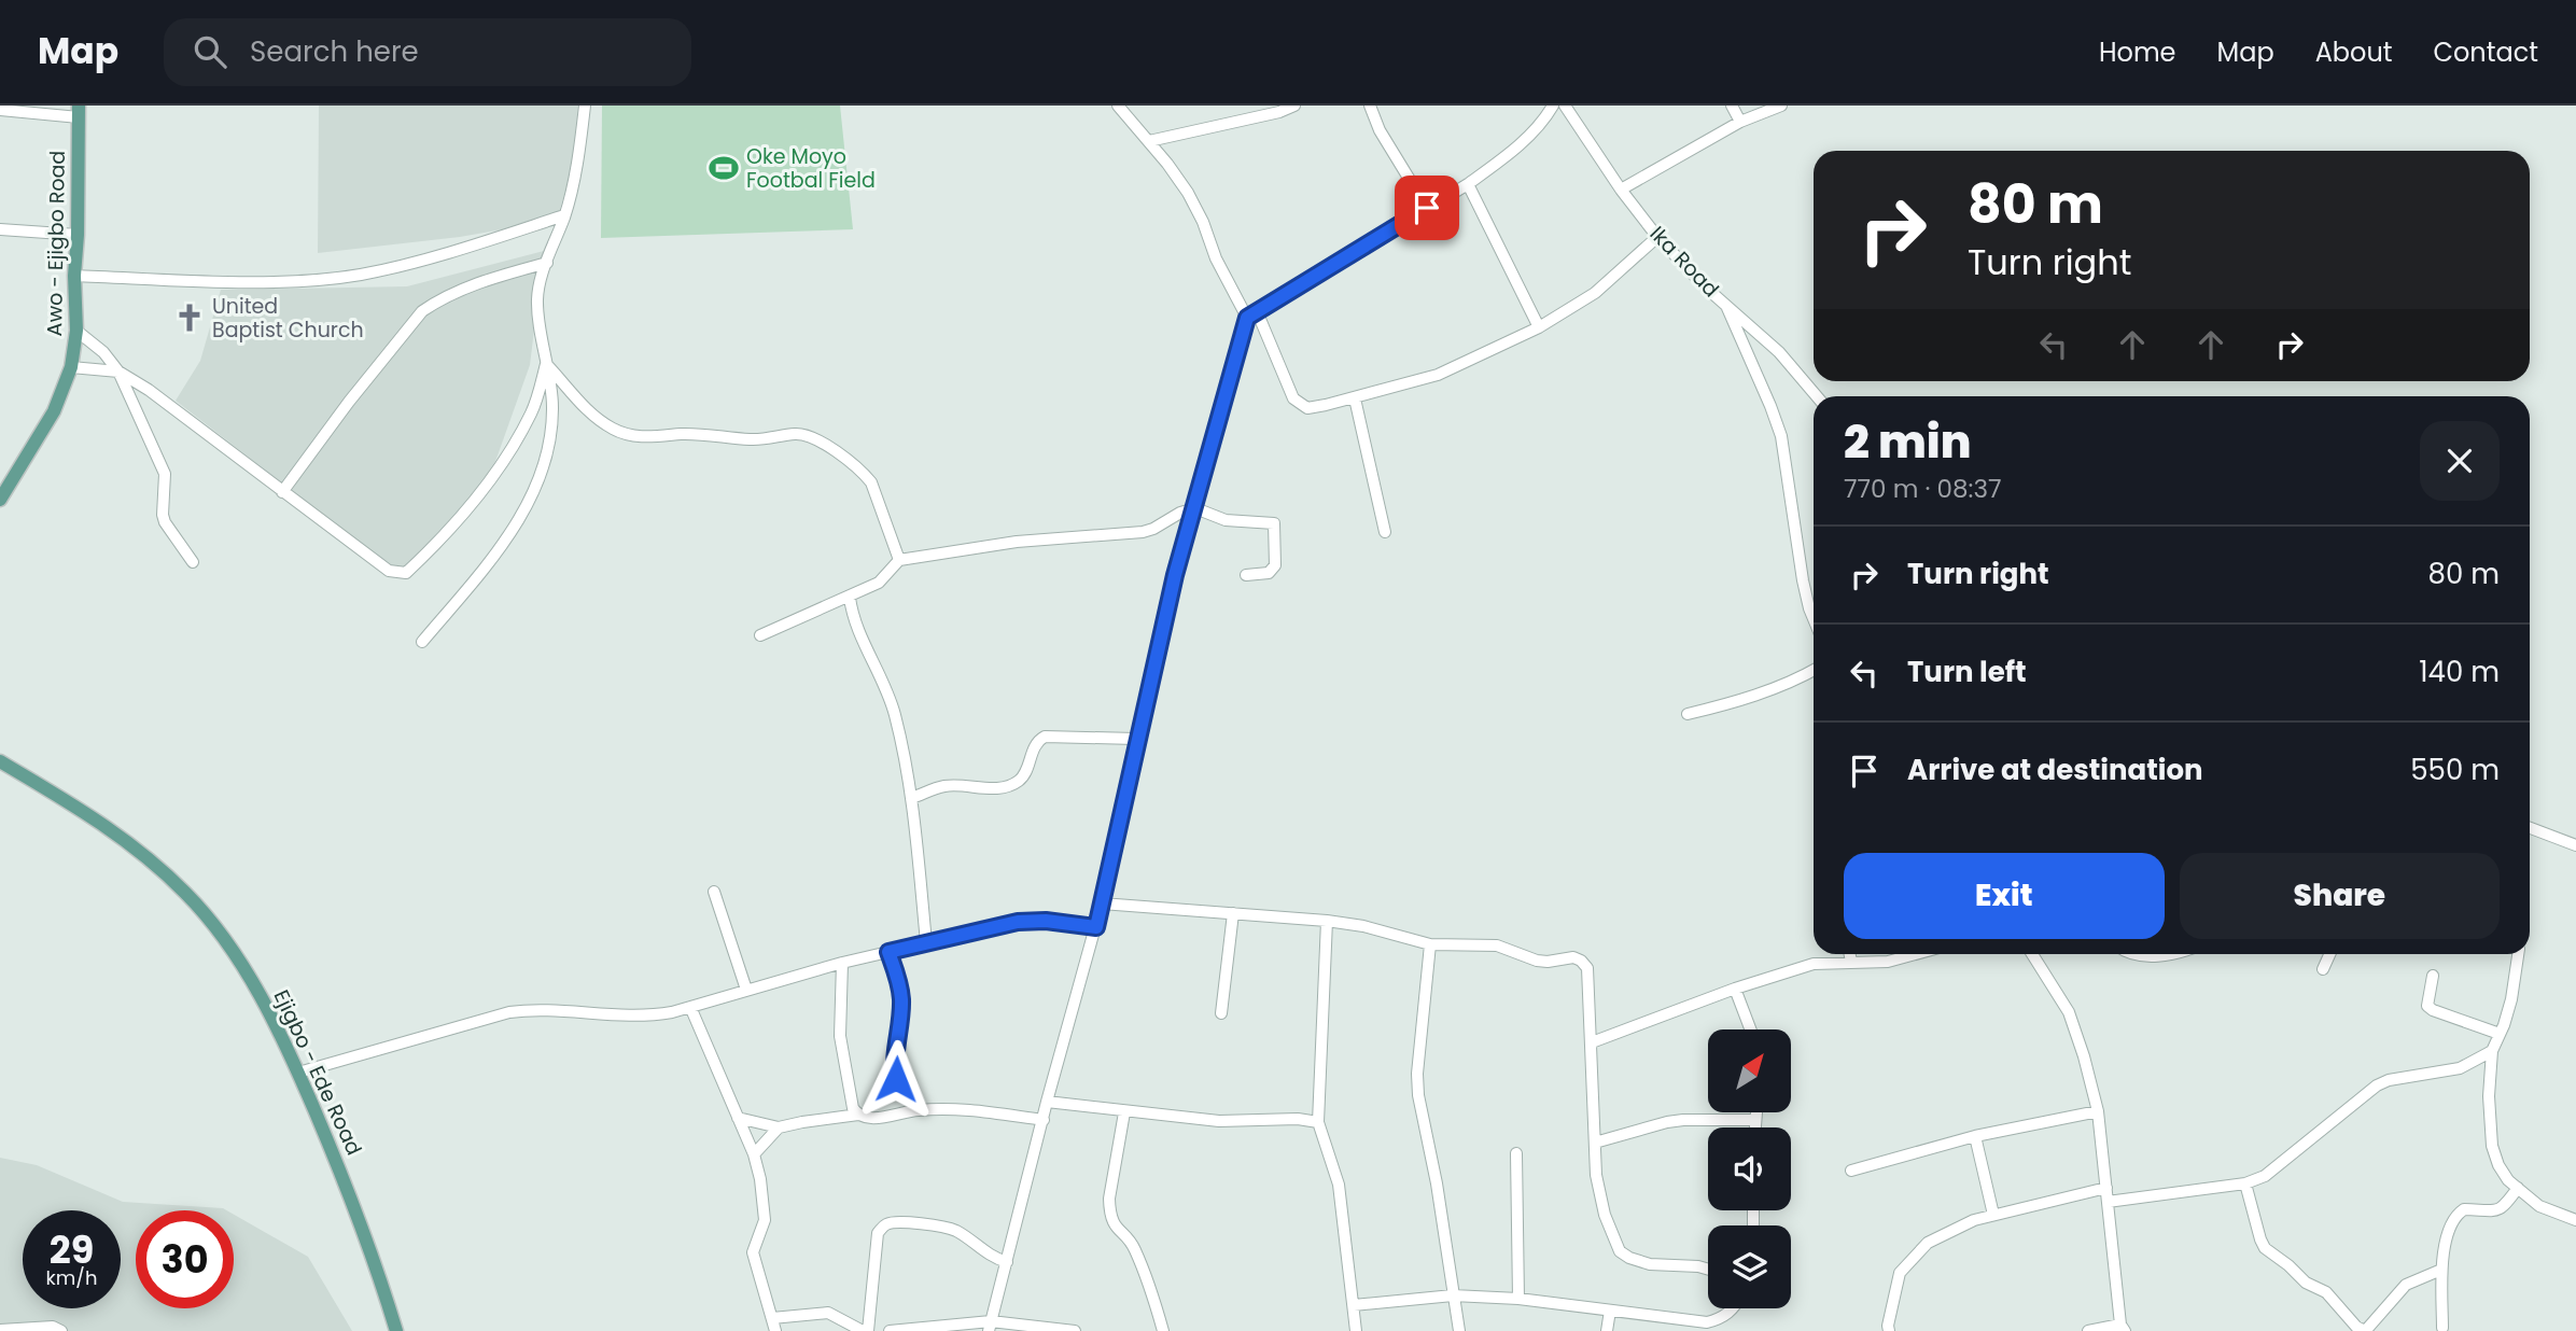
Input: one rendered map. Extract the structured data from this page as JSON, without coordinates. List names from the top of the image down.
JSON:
{
  "streets": {
    "main road": ["Awo - Ejigbo Road", "Ejigbo - Ede Road"],
    "street": ["Ika Road"]
  },
  "places": {
    "sports": ["Oke Moyo Footbal Field"],
    "church": ["United Baptist Church"]
  },
  "north": "top right",
  "page": {
    "header": "Map",
    "search": "Search here",
    "nav": [
      "Home",
      "Map",
      "About",
      "Contact"
    ],
    "turn": ["80 m", "Turn right"],
    "heading": ["2 min", "770 m · 08:37"],
    "list": [
      {
        "name": "Turn right",
        "value": "80 m"
      },
      {
        "name": "Turn left",
        "value": "140 m"
      },
      {
        "name": "Arrive at destination",
        "value": "550 m"
      }
    ],
    "buttons": ["Exit", "Share"],
    "speed": "29 km/h",
    "limit": "30"
  }
}
